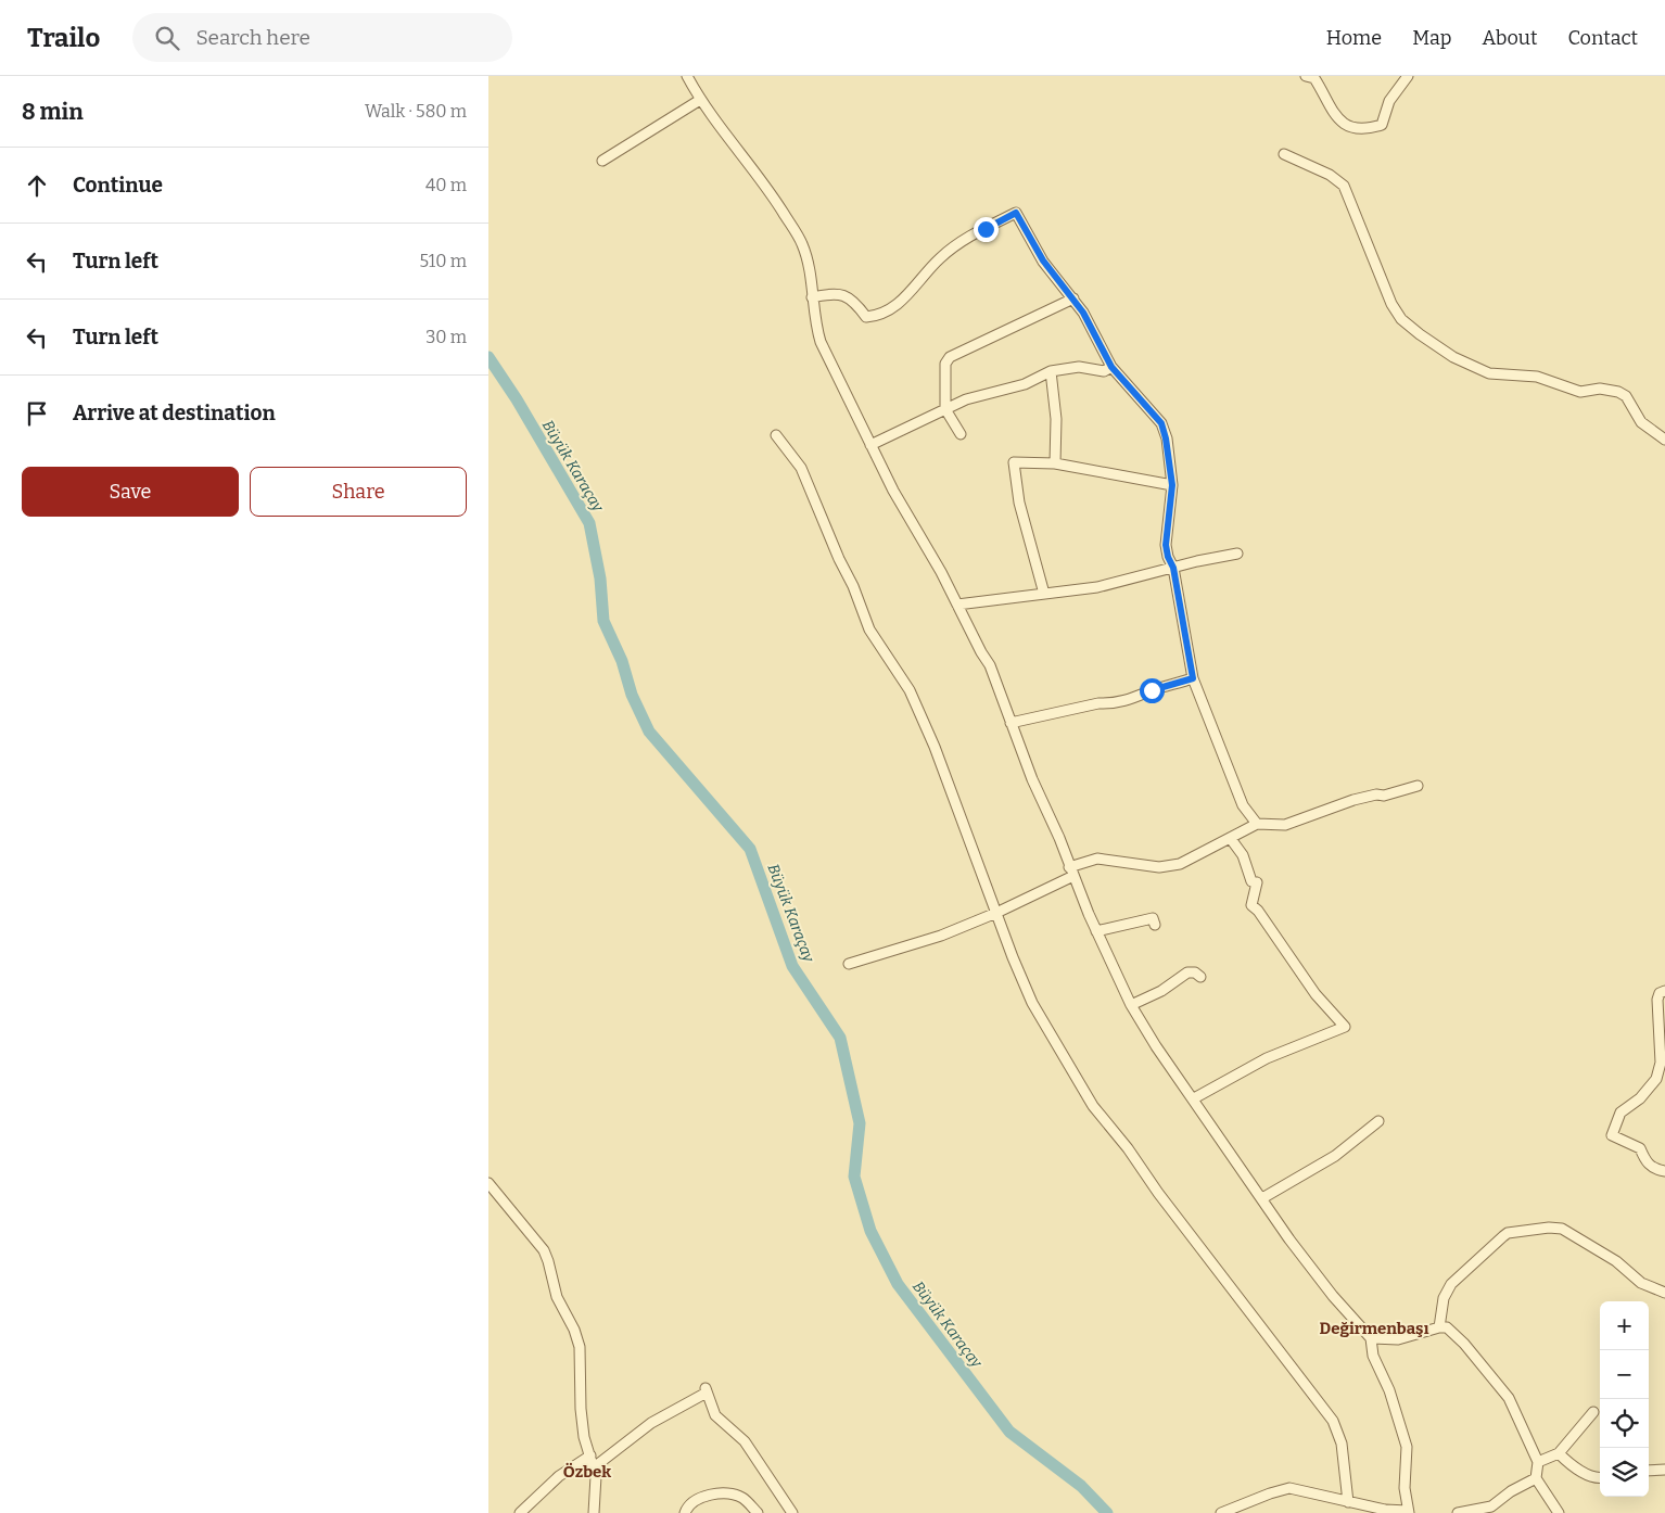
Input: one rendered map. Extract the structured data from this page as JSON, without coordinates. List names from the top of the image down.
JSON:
{
  "districts": ["Değirmenbaşı", "Özbek"],
  "water": ["Büyük Karaçay"],
  "page": {
    "header": "Trailo",
    "search": "Search here",
    "nav": [
      "Home",
      "Map",
      "About",
      "Contact"
    ],
    "heading": ["8 min", "Walk · 580 m"],
    "list": [
      ["Continue", "40 m"],
      ["Turn left", "510 m"],
      ["Turn left", "30 m"],
      "Arrive at destination"
    ],
    "buttons": ["Save", "Share"],
    "map_buttons": ["+", "−"]
  }
}
